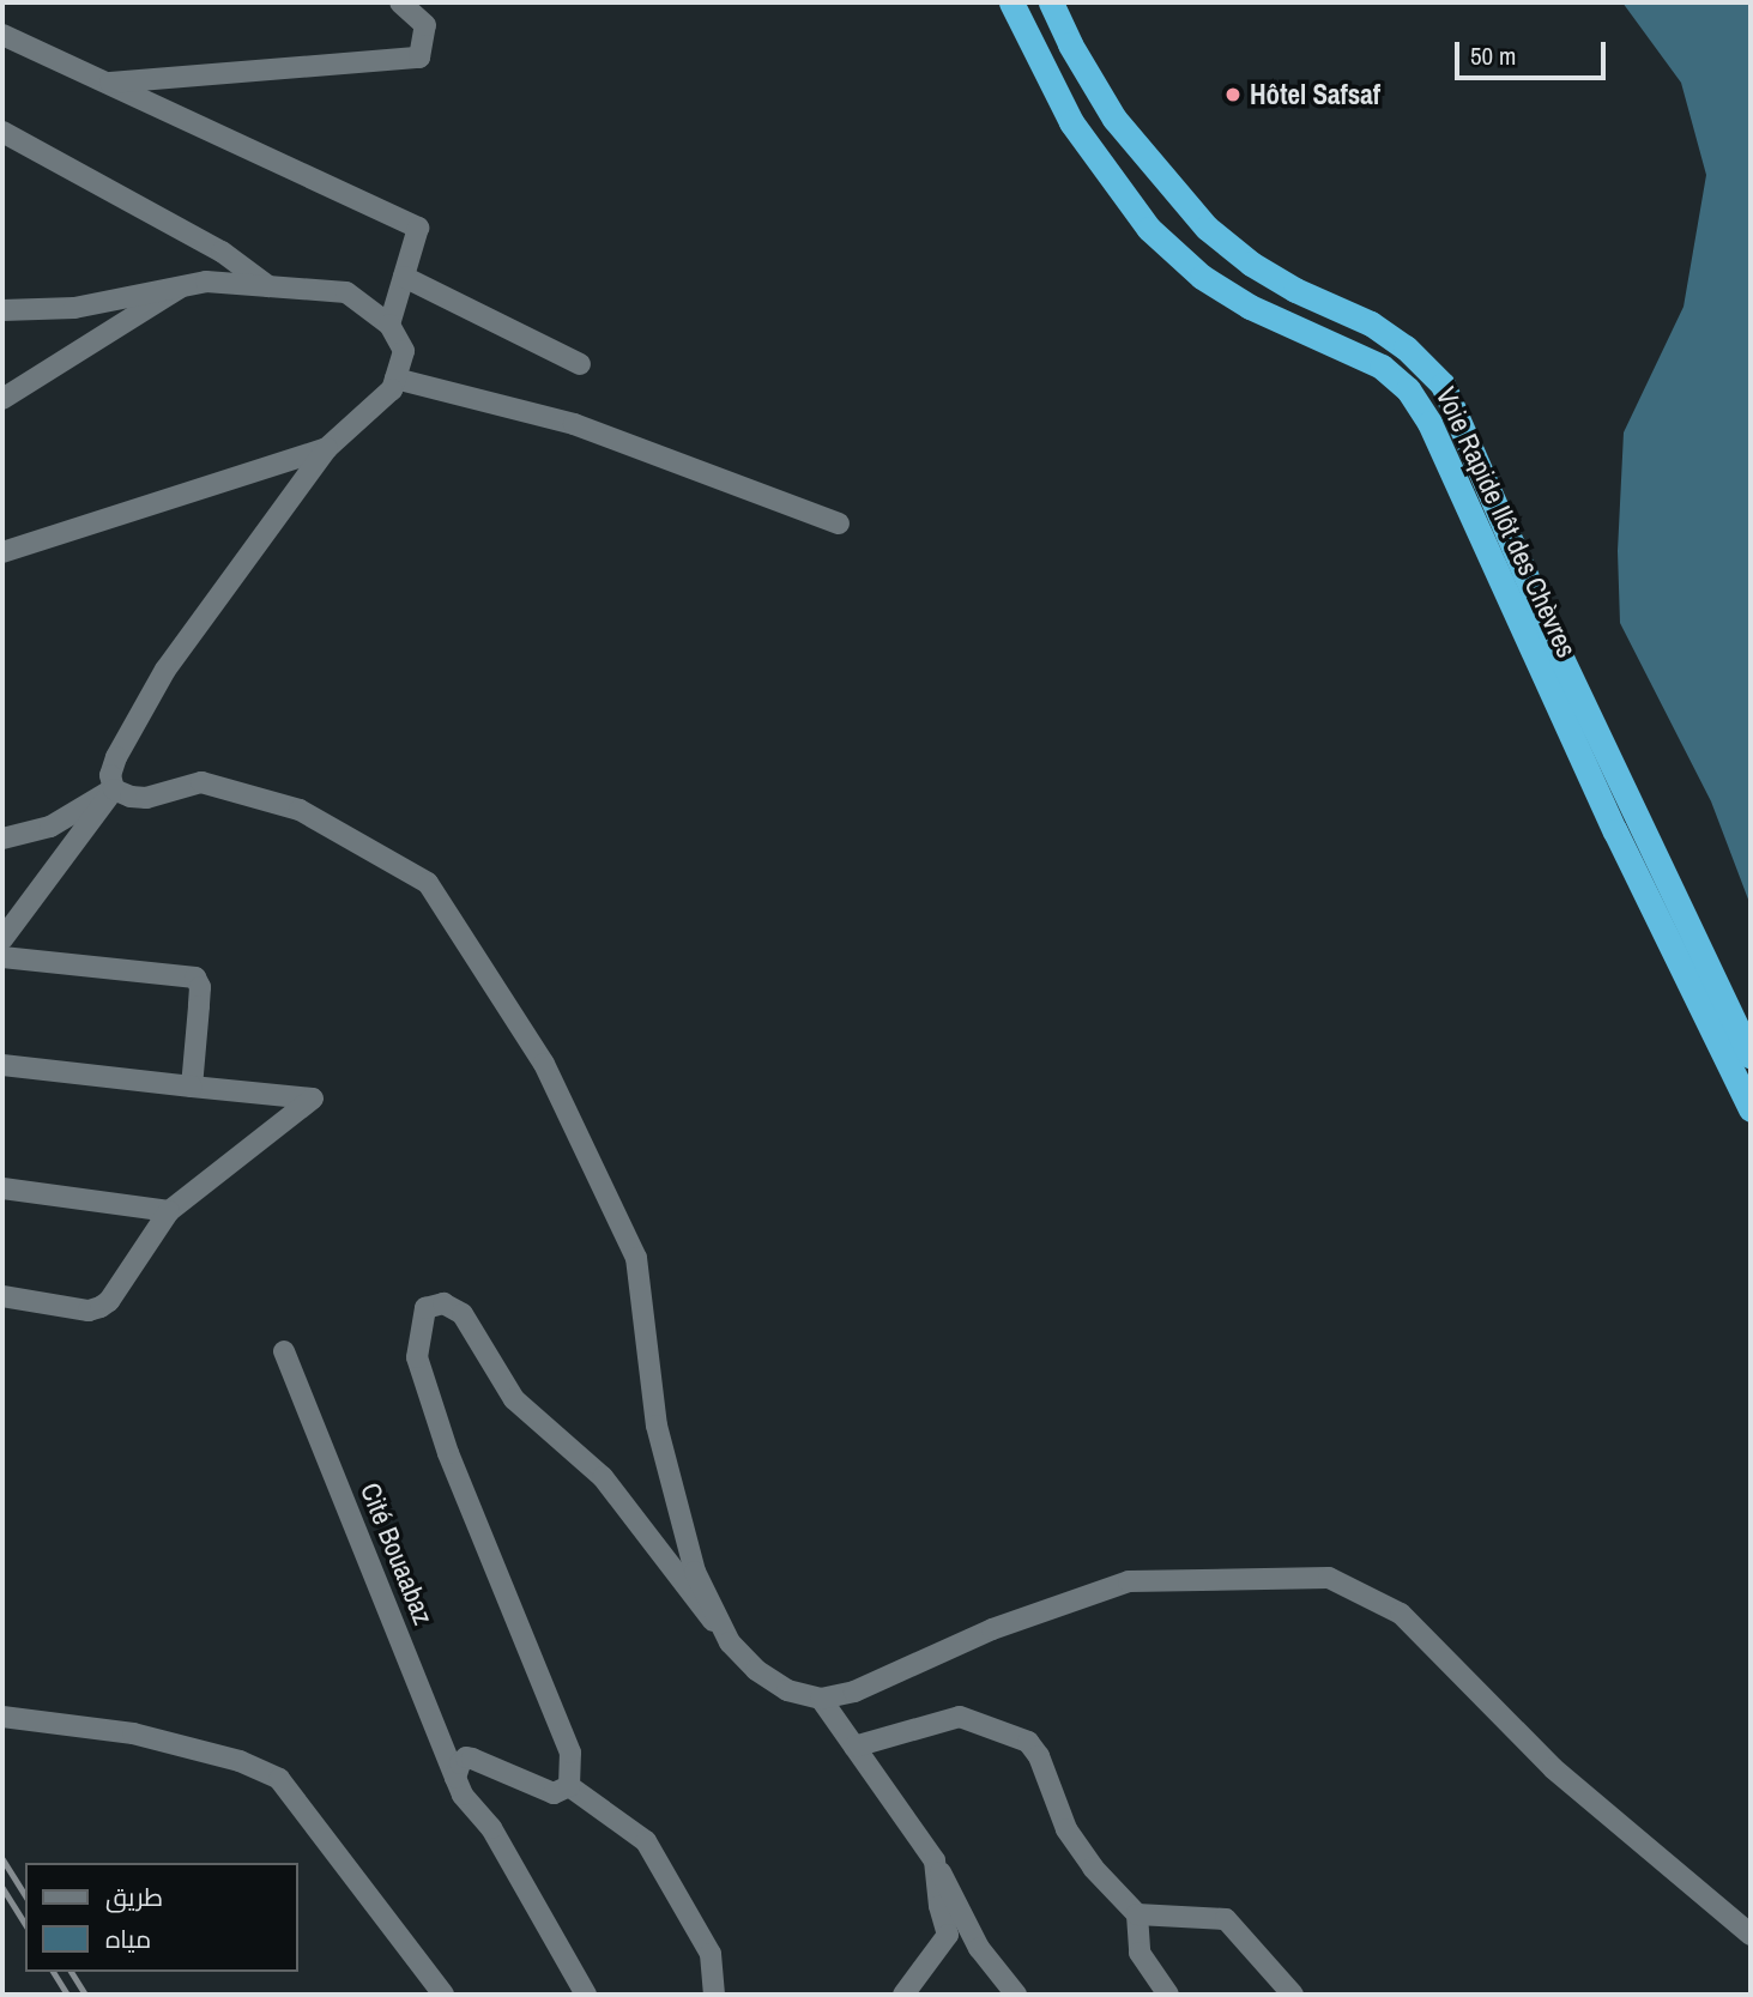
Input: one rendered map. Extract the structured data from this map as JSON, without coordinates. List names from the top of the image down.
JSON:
{
  "streets": {
    "highway": ["Voie Rapide Ilôt des Chèvres"],
    "street": ["Cité Bouaabaz"]
  },
  "places": ["Hôtel Safsaf"],
  "legend": ["طريق", "مياه"],
  "scale_bar": "50 m"
}
